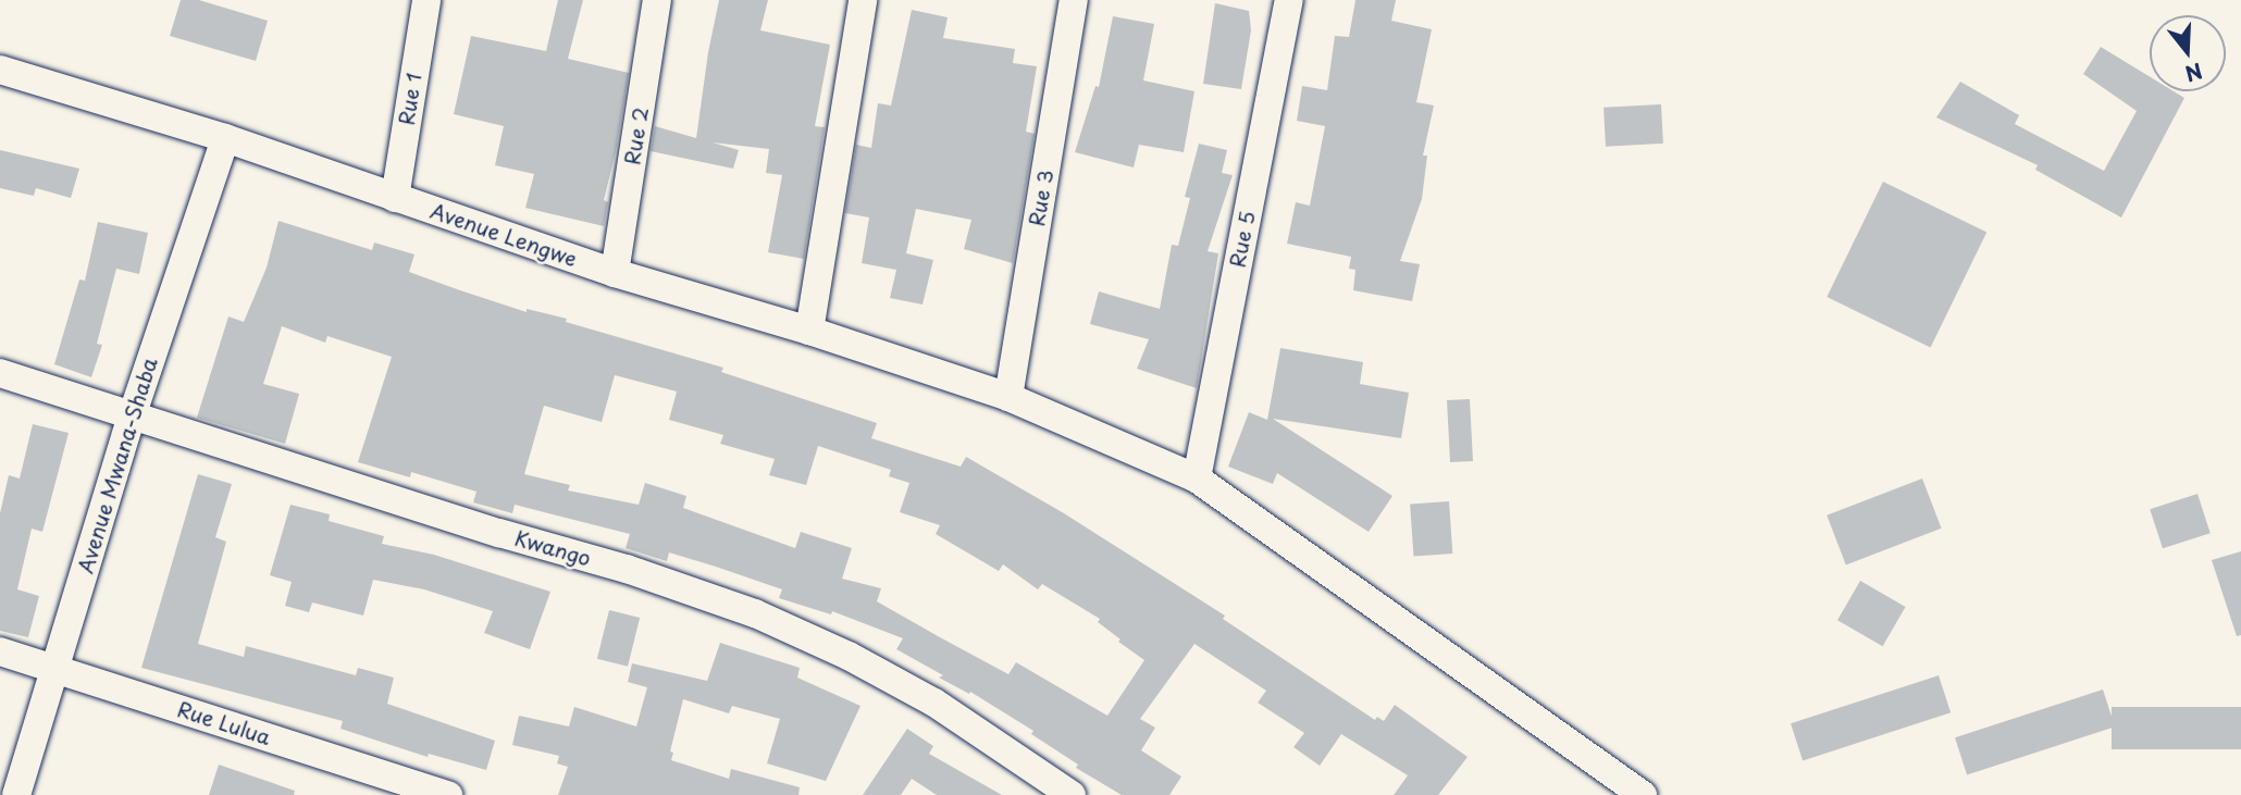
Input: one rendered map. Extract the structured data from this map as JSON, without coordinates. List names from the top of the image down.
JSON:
{
  "streets": {
    "street": [
      "Rue 1",
      "Rue 2",
      "Rue 3",
      "Avenue Lengwe",
      "Rue 5",
      "Avenue Mwana-Shaba",
      "Kwango",
      "Rue Lulua"
    ]
  },
  "crossings": [
    ["Rue 1", "Avenue Lengwe"],
    ["Rue 2", "Avenue Lengwe"],
    ["Rue 3", "Avenue Lengwe"],
    ["Avenue Lengwe", "Rue 5"],
    ["Avenue Lengwe", "Avenue Mwana-Shaba"],
    ["Avenue Mwana-Shaba", "Kwango"],
    ["Avenue Mwana-Shaba", "Rue Lulua"]
  ],
  "north": "bottom"
}
